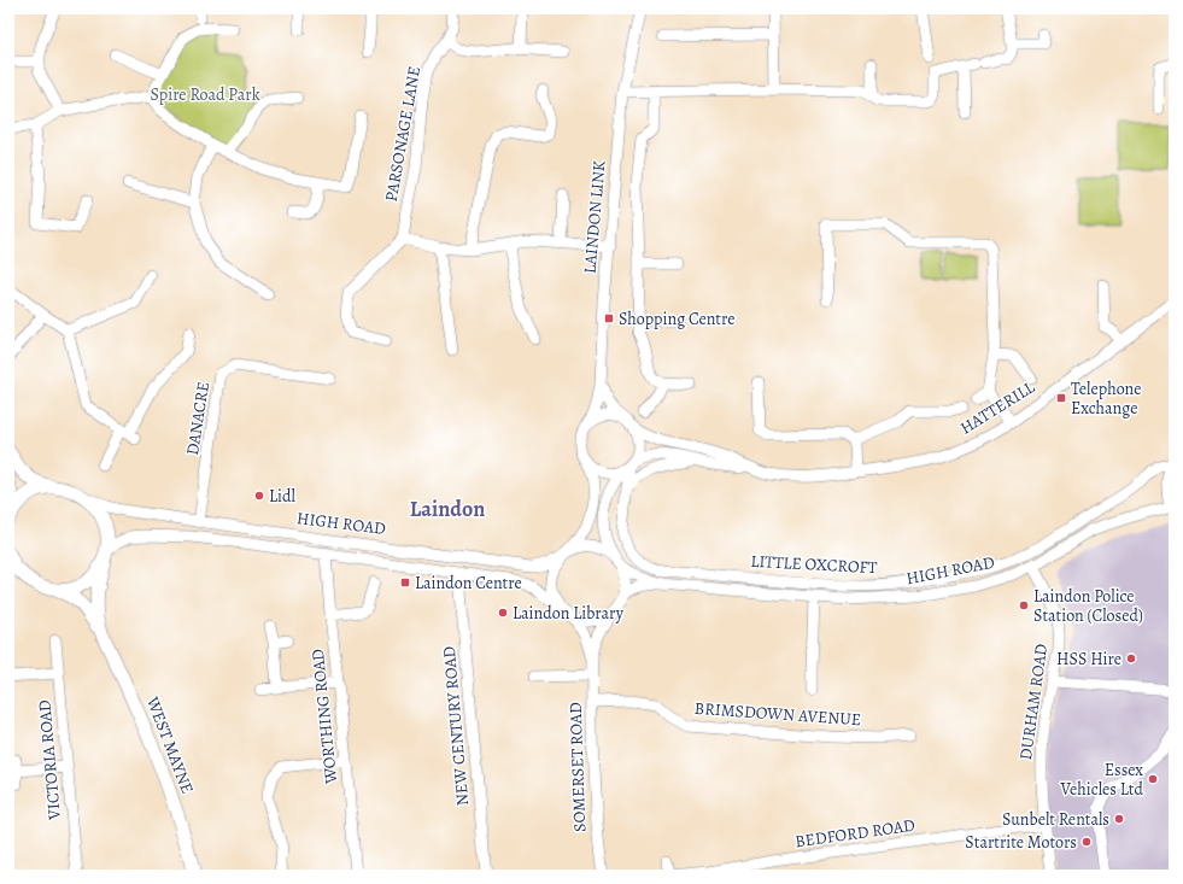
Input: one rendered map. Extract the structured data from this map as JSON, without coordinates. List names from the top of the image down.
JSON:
{
  "streets": {
    "main road": ["WEST MAYNE"],
    "street": [
      "PARSONAGE LANE",
      "LAINDON LINK",
      "HATTERILL",
      "DANACRE",
      "HIGH ROAD",
      "LITTLE OXCROFT",
      "DURHAM ROAD",
      "BRIMSDOWN AVENUE",
      "WORTHING ROAD",
      "NEW CENTURY ROAD",
      "VICTORIA ROAD",
      "SOMERSET ROAD",
      "BEDFORD ROAD"
    ]
  },
  "crossings": [
    ["LAINDON LINK", "HATTERILL"],
    ["LAINDON LINK", "LITTLE OXCROFT"],
    ["HATTERILL", "LITTLE OXCROFT"],
    ["DANACRE", "HIGH ROAD"],
    ["HIGH ROAD", "LITTLE OXCROFT"],
    ["HIGH ROAD", "DURHAM ROAD"],
    ["HIGH ROAD", "WORTHING ROAD"],
    ["HIGH ROAD", "NEW CENTURY ROAD"],
    ["HIGH ROAD", "WEST MAYNE"],
    ["HIGH ROAD", "SOMERSET ROAD"],
    ["DURHAM ROAD", "BEDFORD ROAD"],
    ["BRIMSDOWN AVENUE", "SOMERSET ROAD"]
  ],
  "districts": ["Laindon"],
  "parks": ["Spire Road Park"],
  "places": {
    "transit": ["Shopping Centre", "Telephone Exchange", "Laindon Centre"],
    "other": [
      "Lidl",
      "Laindon Police Station (Closed)",
      "Laindon Library",
      "HSS Hire",
      "Essex Vehicles Ltd",
      "Sunbelt Rentals",
      "Startrite Motors"
    ]
  }
}
